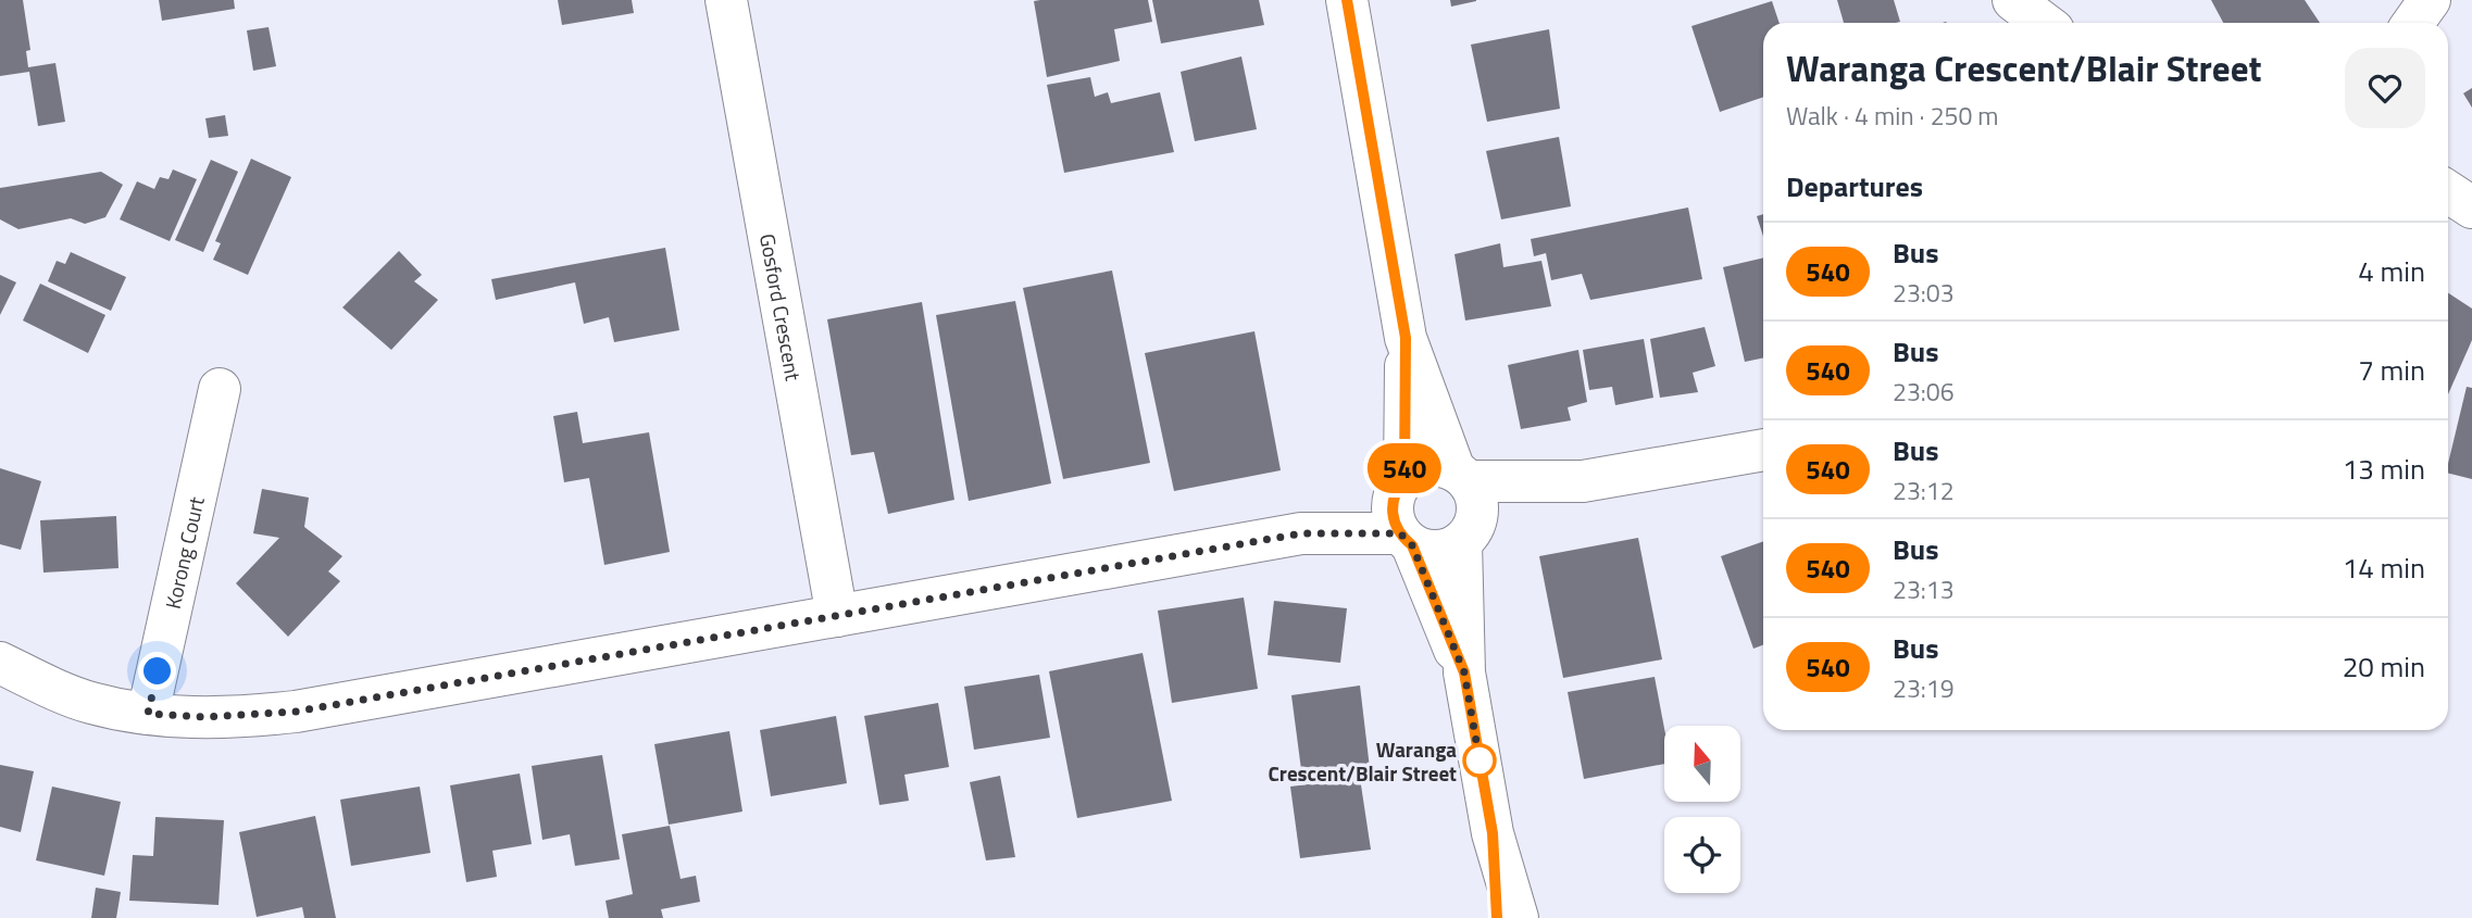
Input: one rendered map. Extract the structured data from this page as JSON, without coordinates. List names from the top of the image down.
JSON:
{
  "streets": {
    "street": ["Gosford Crescent", "Korong Court"]
  },
  "places": ["Waranga Crescent/Blair Street"],
  "lines": ["bus line 540"],
  "north": "top",
  "page": {
    "on_map": "540",
    "heading": [
      ["Waranga Crescent/Blair Street", "Walk · 4 min · 250 m"],
      "Departures"
    ],
    "list": [
      {
        "mark": "540",
        "name": "Bus",
        "note": "23:03",
        "value": "4 min"
      },
      {
        "mark": "540",
        "name": "Bus",
        "note": "23:06",
        "value": "7 min"
      },
      {
        "mark": "540",
        "name": "Bus",
        "note": "23:12",
        "value": "13 min"
      },
      {
        "mark": "540",
        "name": "Bus",
        "note": "23:13",
        "value": "14 min"
      },
      {
        "mark": "540",
        "name": "Bus",
        "note": "23:19",
        "value": "20 min"
      }
    ]
  }
}
